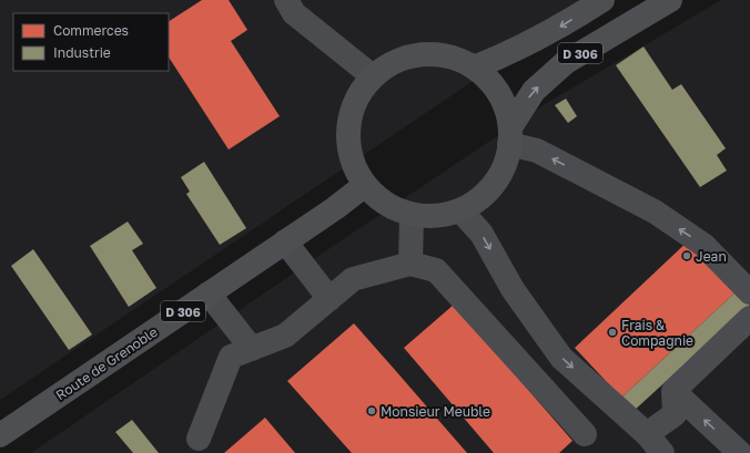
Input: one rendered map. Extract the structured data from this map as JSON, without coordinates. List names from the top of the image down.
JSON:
{
  "streets": {
    "main road": ["D 306", "Route de Grenoble"]
  },
  "places": ["Jean", "Frais & Compagnie", "Monsieur Meuble"],
  "legend": ["Commerces", "Industrie"]
}
